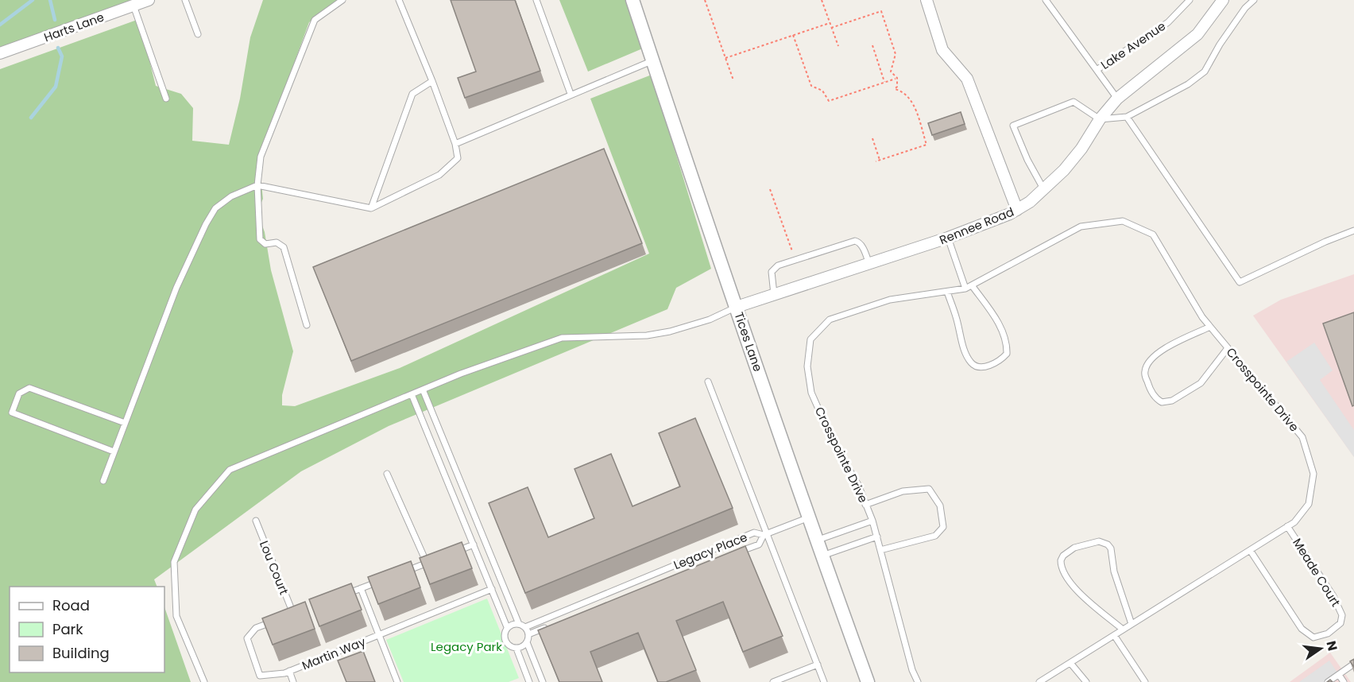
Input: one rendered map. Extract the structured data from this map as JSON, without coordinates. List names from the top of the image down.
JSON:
{
  "streets": {
    "street": ["Harts Lane", "Rennee Road", "Tices Lane"],
    "lane": [
      "Lake Avenue",
      "Crosspointe Drive",
      "Legacy Place",
      "Lou Court",
      "Meade Court",
      "Martin Way"
    ]
  },
  "crossings": [
    ["Lake Avenue", "Rennee Road"],
    ["Rennee Road", "Tices Lane"],
    ["Crosspointe Drive", "Meade Court"]
  ],
  "parks": ["Legacy Park"],
  "legend": ["Road", "Park", "Building"],
  "north": "right"
}
